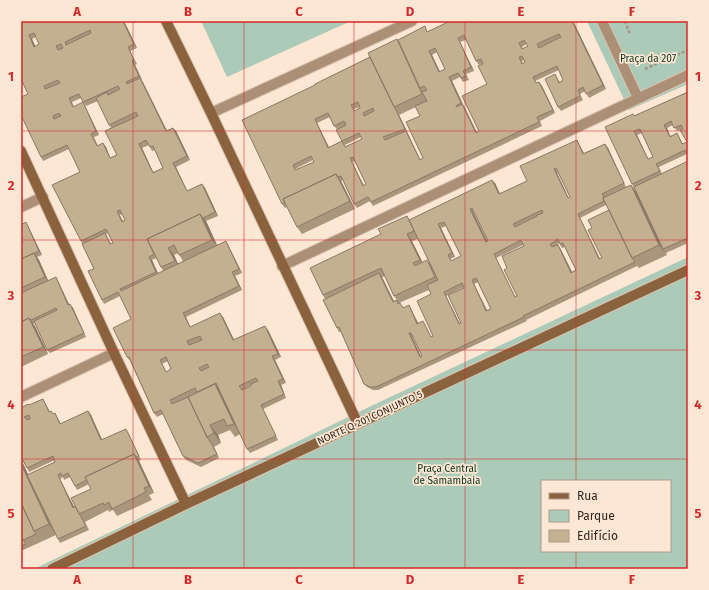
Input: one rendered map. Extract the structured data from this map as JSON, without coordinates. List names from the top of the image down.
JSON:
{
  "streets": {
    "street": ["NORTE Q 201 CONJUNTO 5"]
  },
  "parks": ["Praça da 207", "Praça Central de Samambaia"],
  "legend": ["Rua", "Parque", "Edifício"],
  "grid": {
    "columns": [
      "A",
      "B",
      "C",
      "D",
      "E",
      "F"
    ],
    "rows": [
      "1",
      "2",
      "3",
      "4",
      "5"
    ]
  }
}
